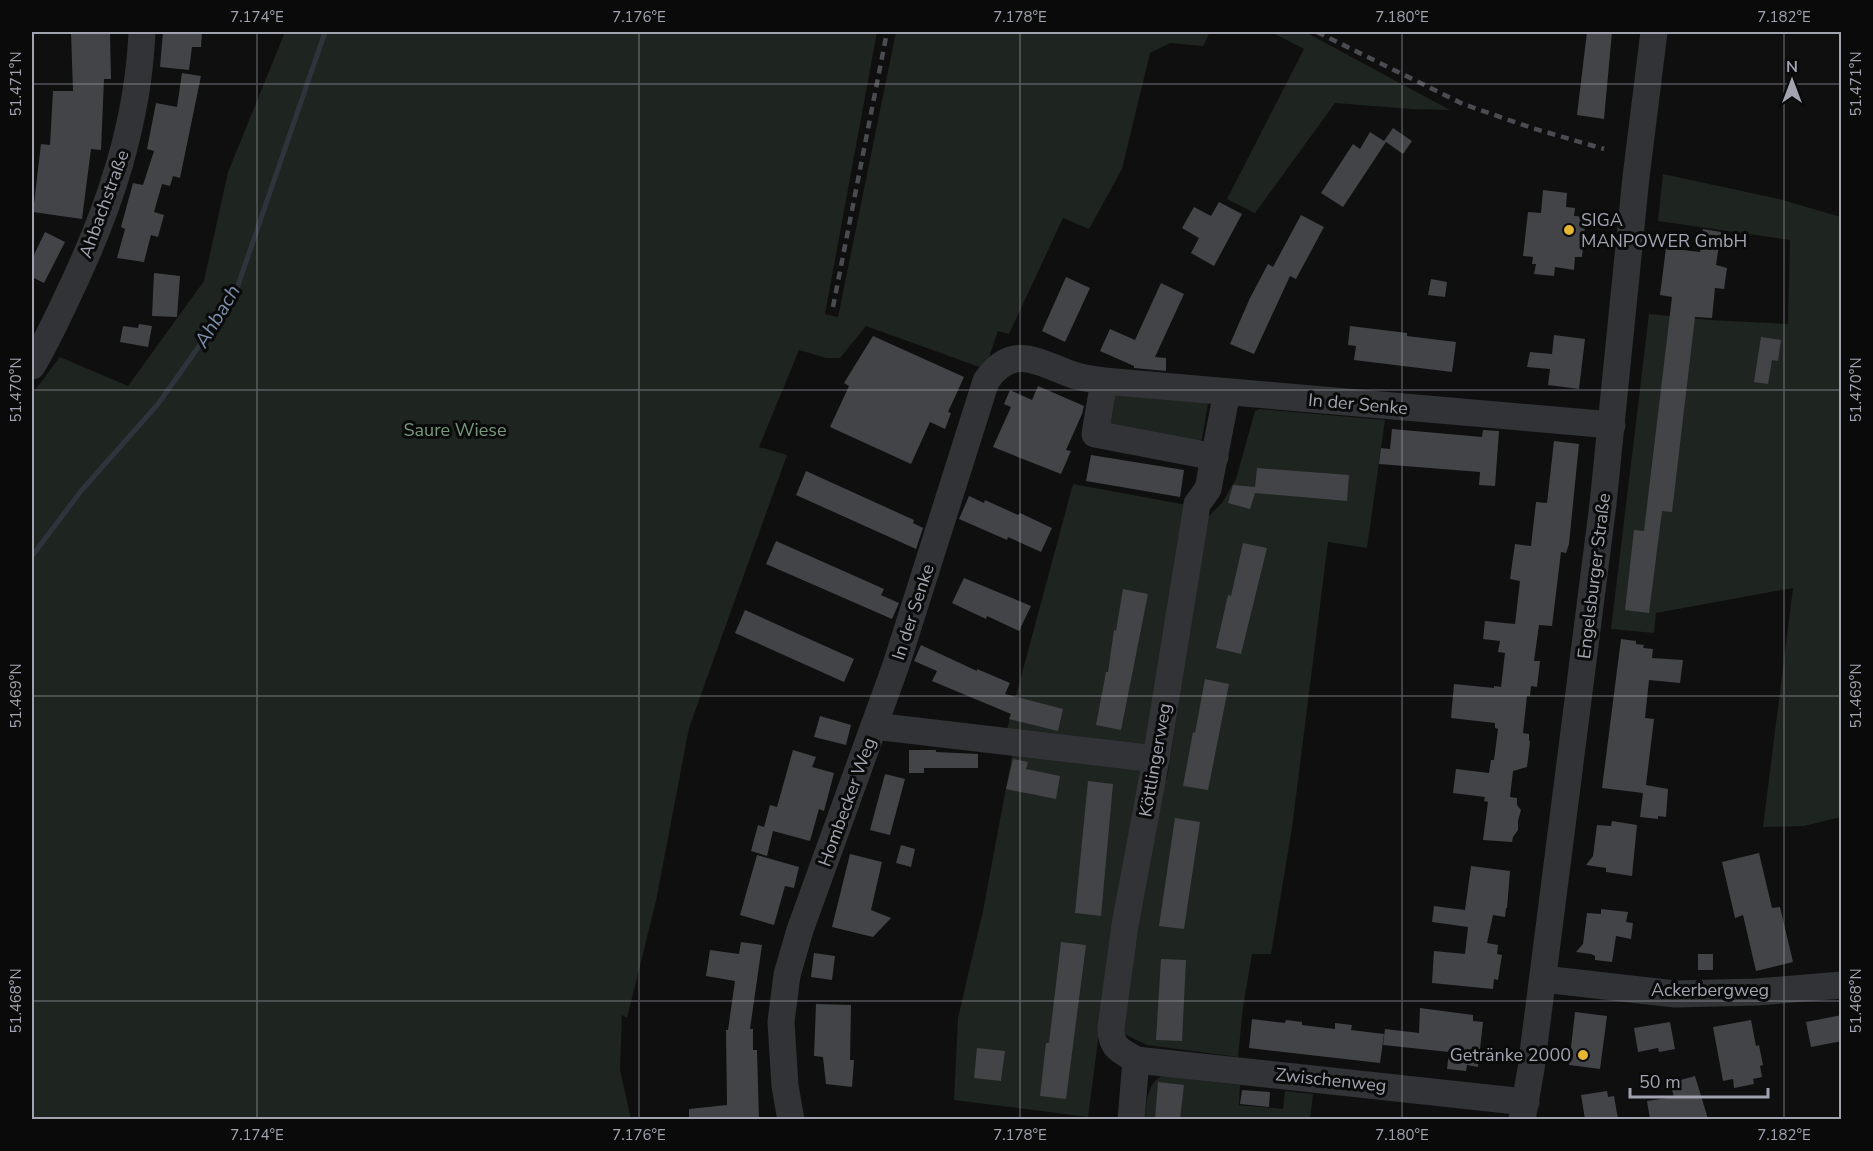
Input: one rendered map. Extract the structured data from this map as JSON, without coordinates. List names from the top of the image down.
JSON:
{
  "streets": {
    "street": [
      "Ahbachstraße",
      "In der Senke",
      "Engelsburger Straße",
      "Köttlingerweg",
      "Hombecker Weg",
      "Ackerbergweg",
      "Zwischenweg"
    ]
  },
  "crossings": [
    ["In der Senke", "Engelsburger Straße"],
    ["In der Senke", "Köttlingerweg"],
    ["In der Senke", "Hombecker Weg"],
    ["Engelsburger Straße", "Ackerbergweg"],
    ["Engelsburger Straße", "Zwischenweg"],
    ["Köttlingerweg", "Hombecker Weg"],
    ["Köttlingerweg", "Zwischenweg"]
  ],
  "water": ["Ahbach"],
  "parks": ["Saure Wiese"],
  "places": ["SIGA MANPOWER GmbH", "Getränke 2000"],
  "scale_bar": "50 m",
  "north": "top",
  "coordinates": [
    "7.174°E",
    "7.176°E",
    "7.178°E",
    "7.180°E",
    "7.182°E",
    "51.471°N",
    "51.470°N",
    "51.469°N",
    "51.468°N"
  ]
}
